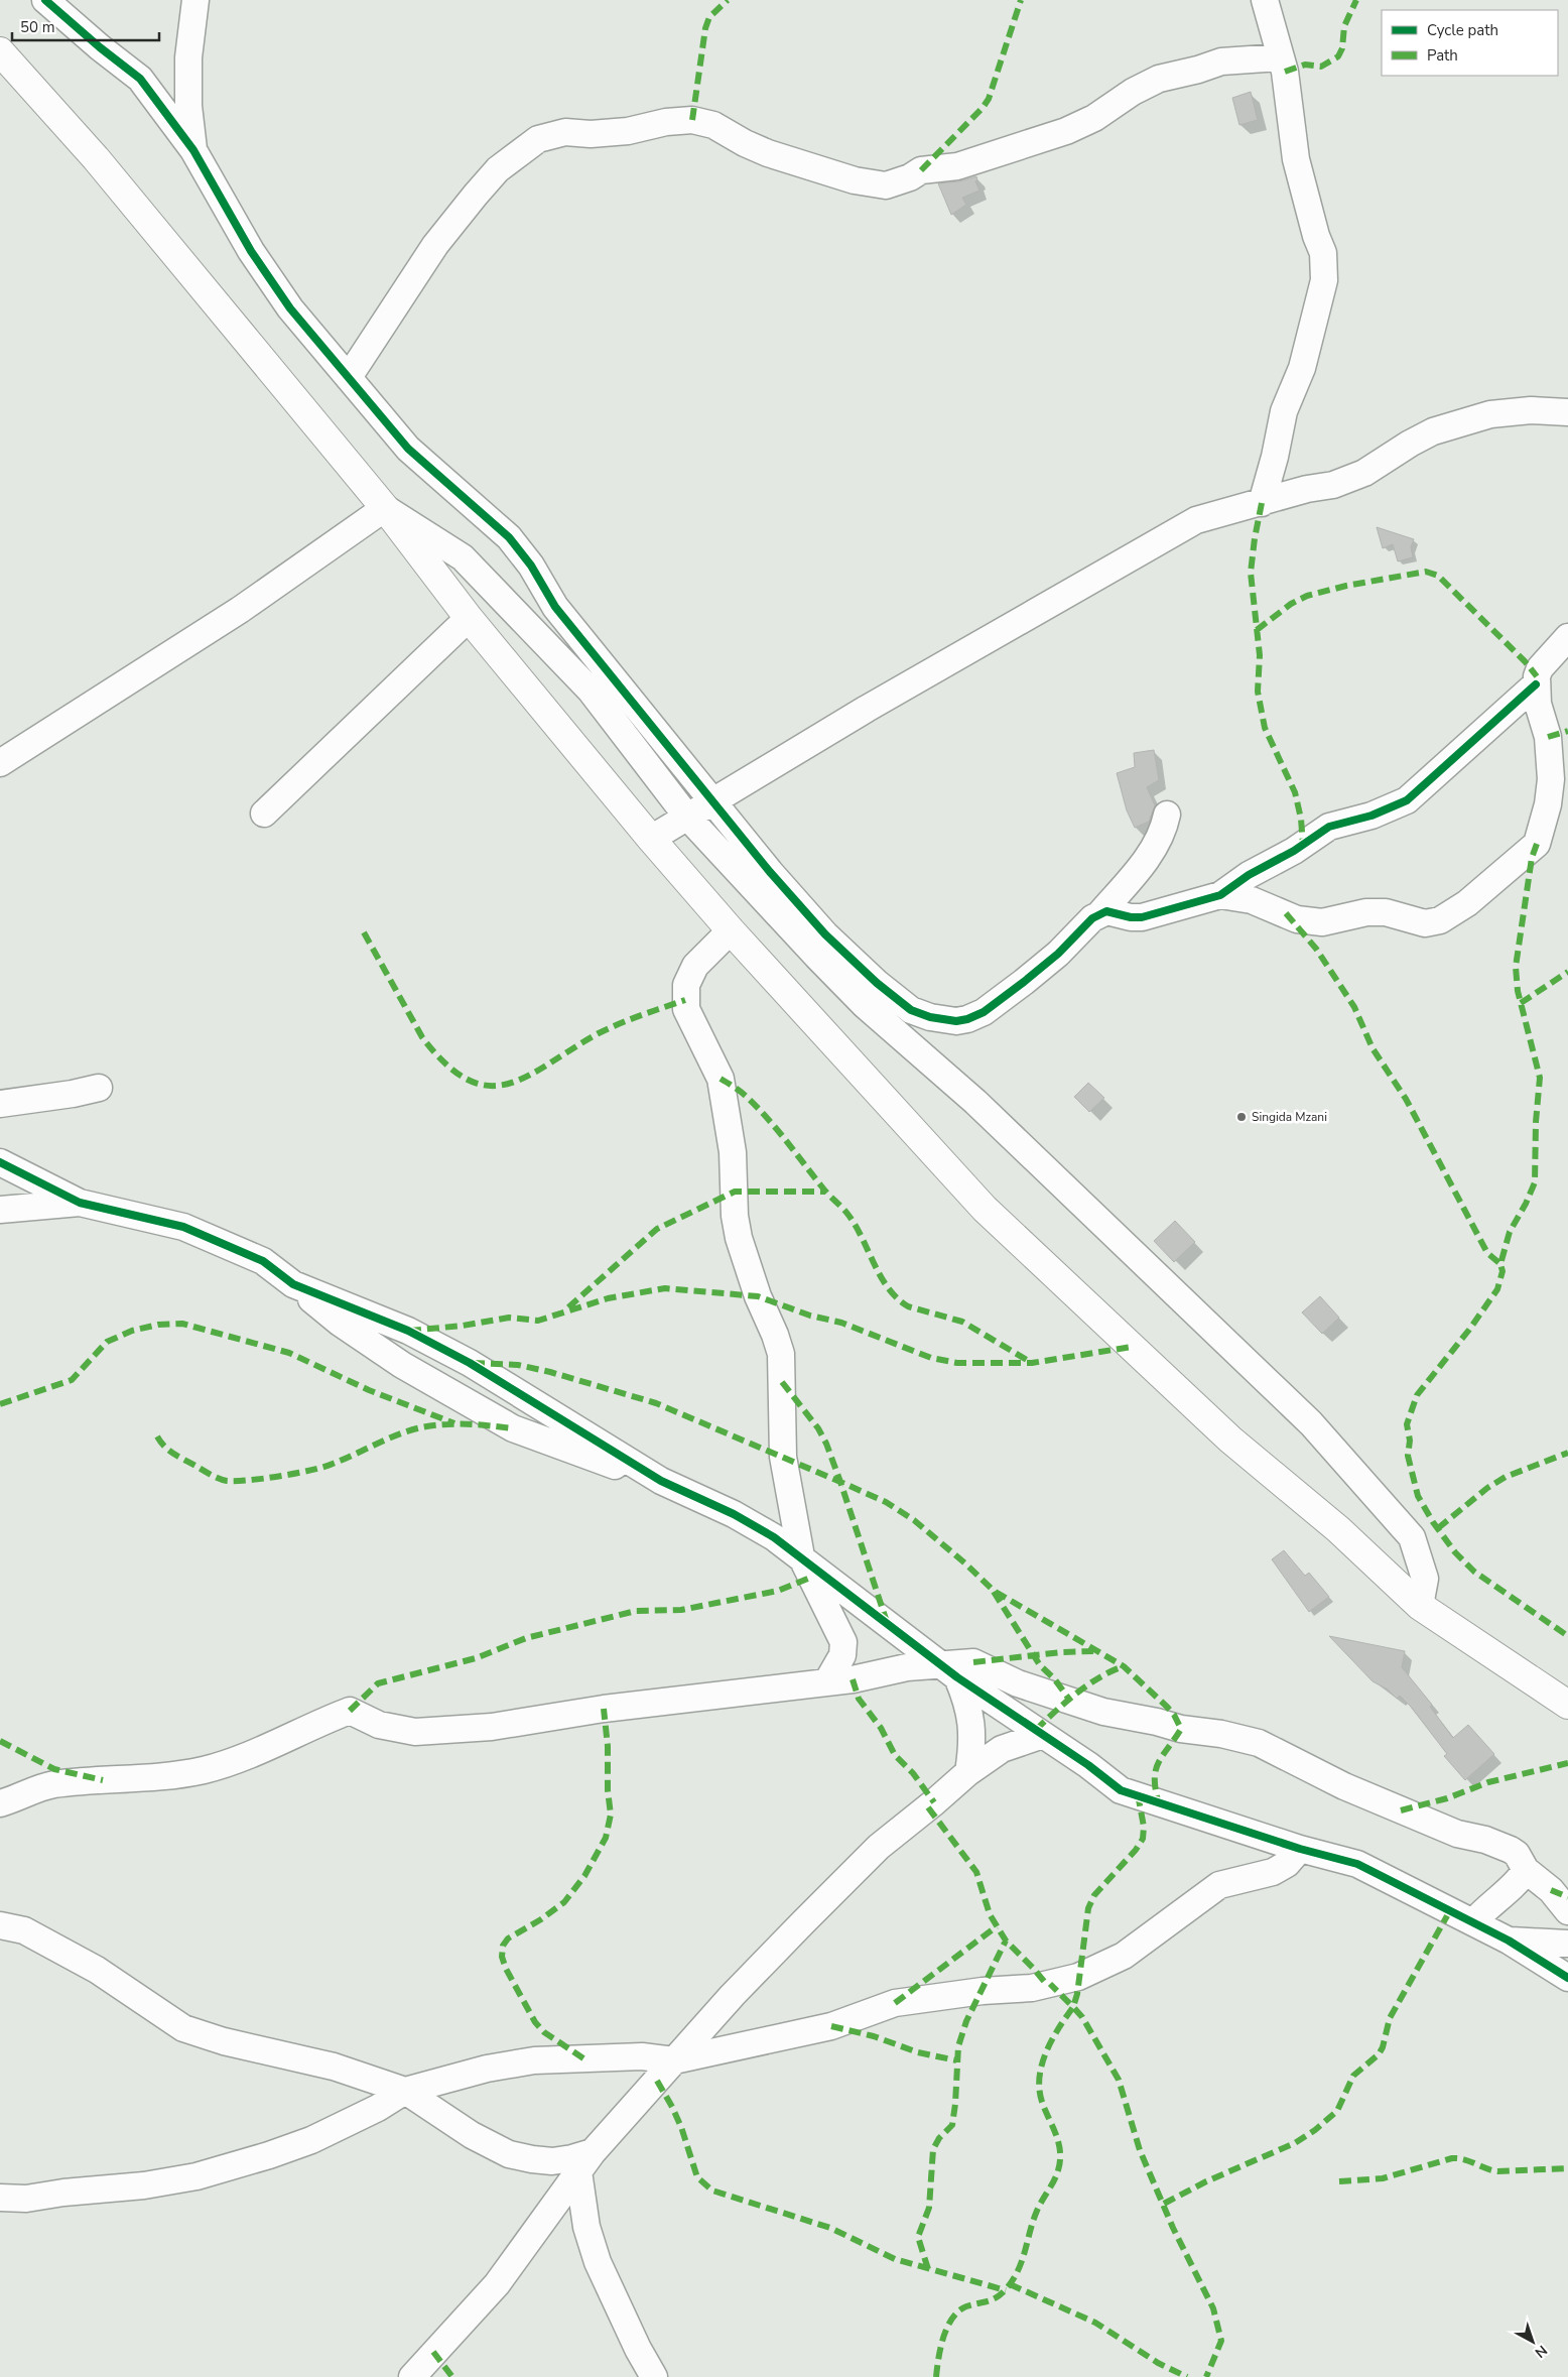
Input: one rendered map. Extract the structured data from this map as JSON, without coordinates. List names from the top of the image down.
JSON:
{
  "places": ["Singida Mzani"],
  "legend": ["Cycle path", "Path"],
  "scale_bar": "50 m",
  "north": "bottom right"
}
